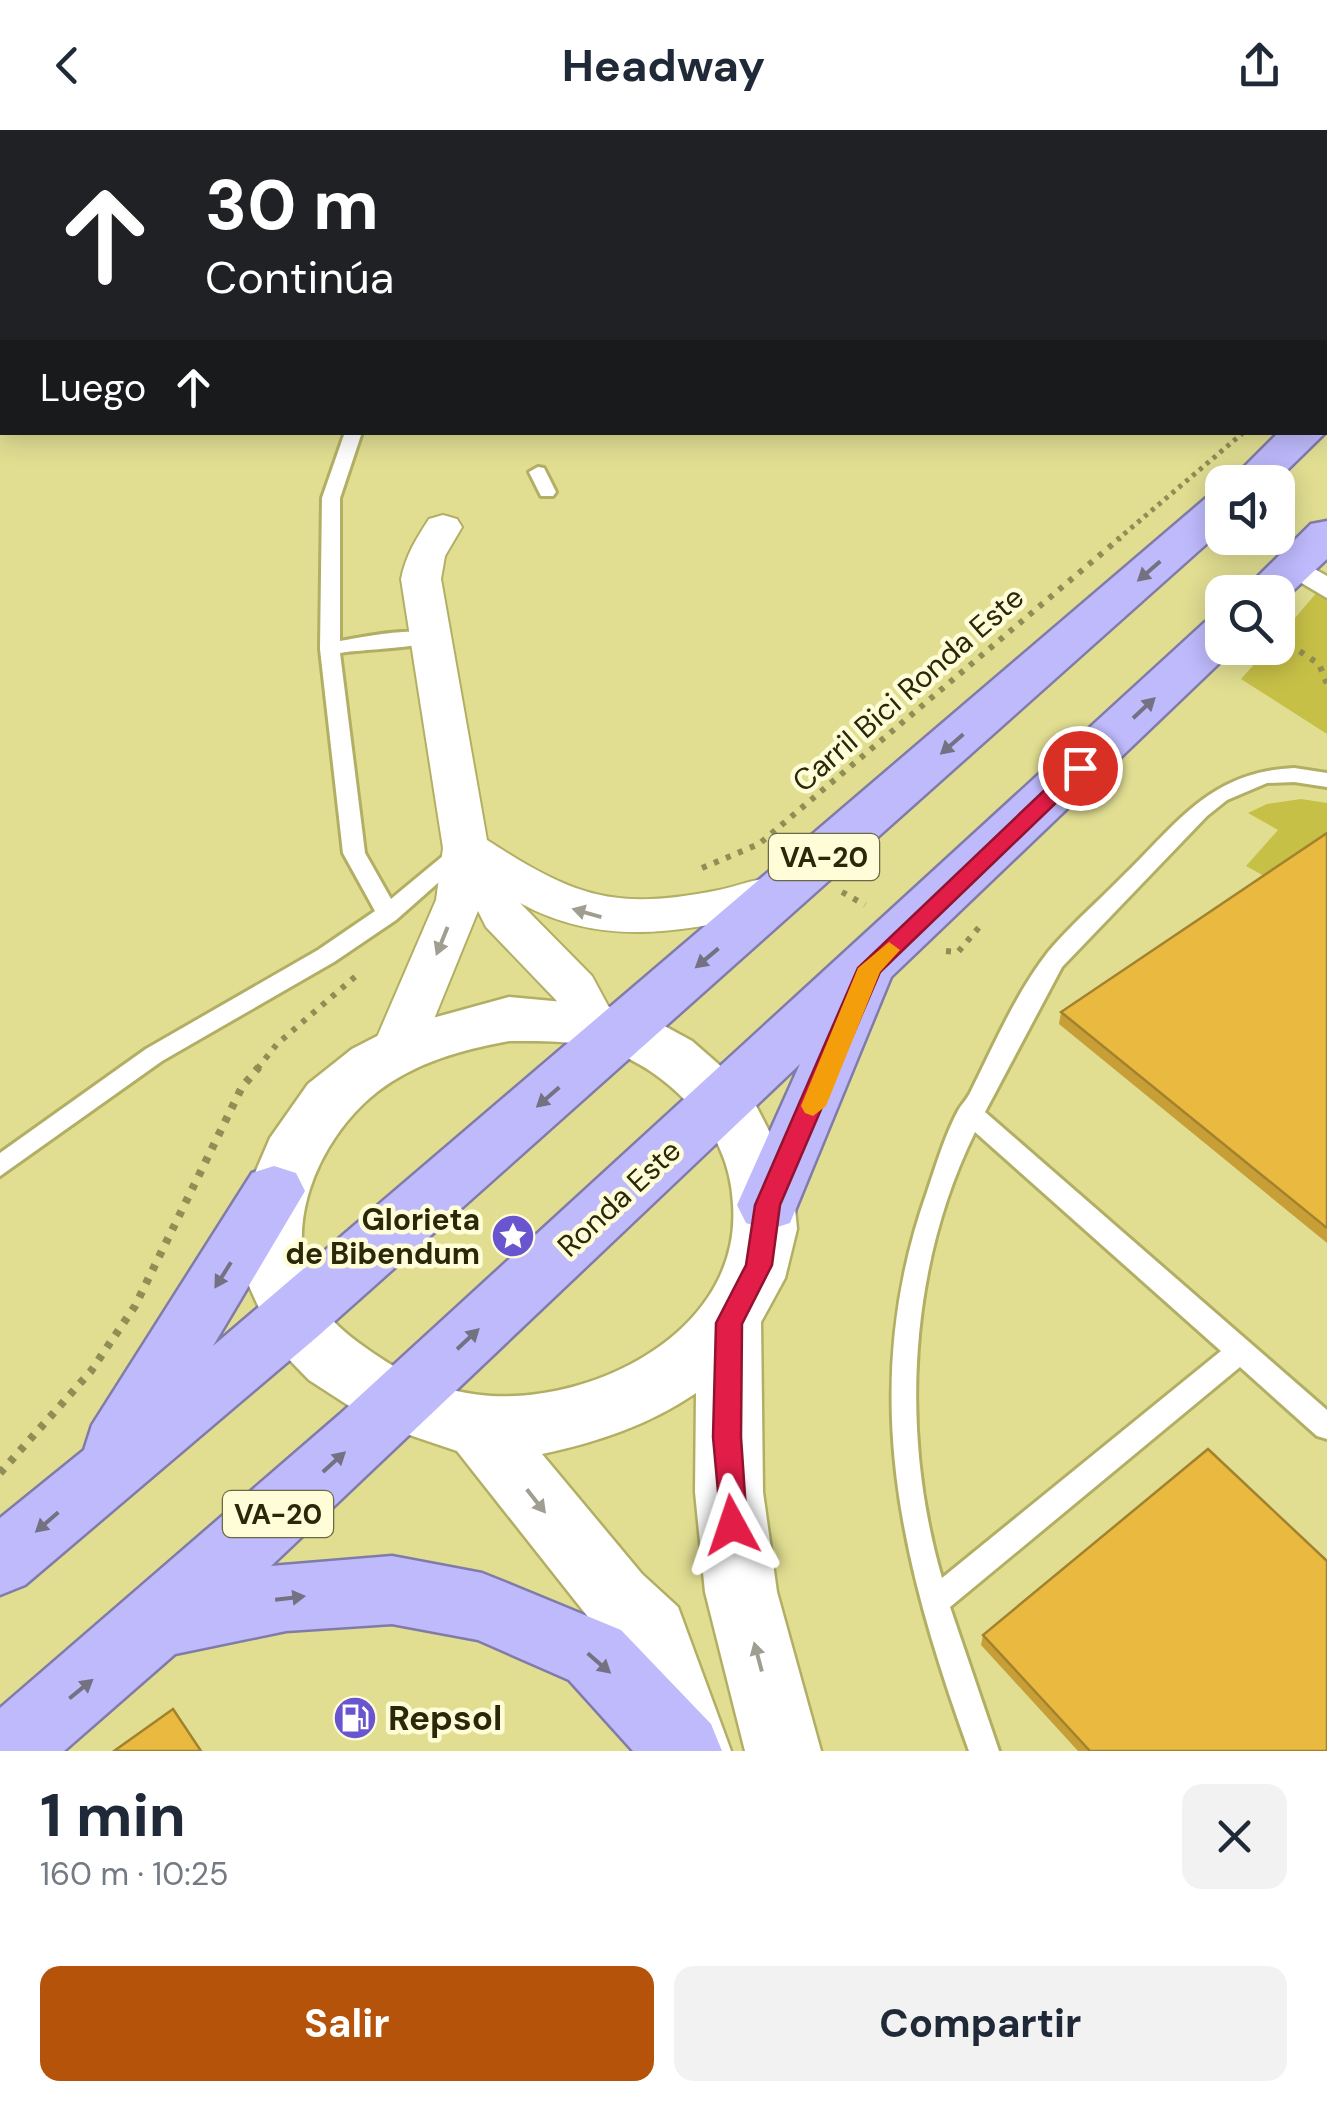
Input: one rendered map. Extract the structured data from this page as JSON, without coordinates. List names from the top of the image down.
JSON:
{
  "streets": {
    "highway": ["VA-20", "Ronda Este"],
    "path": ["Carril Bici Ronda Este"]
  },
  "places": {
    "place": ["Glorieta de Bibendum"],
    "fuel station": ["Repsol"]
  },
  "page": {
    "header": "Headway",
    "turn": ["30 m", "Continúa"],
    "then": "Luego",
    "heading": ["1 min", "160 m · 10:25"],
    "buttons": ["Salir", "Compartir"]
  }
}
